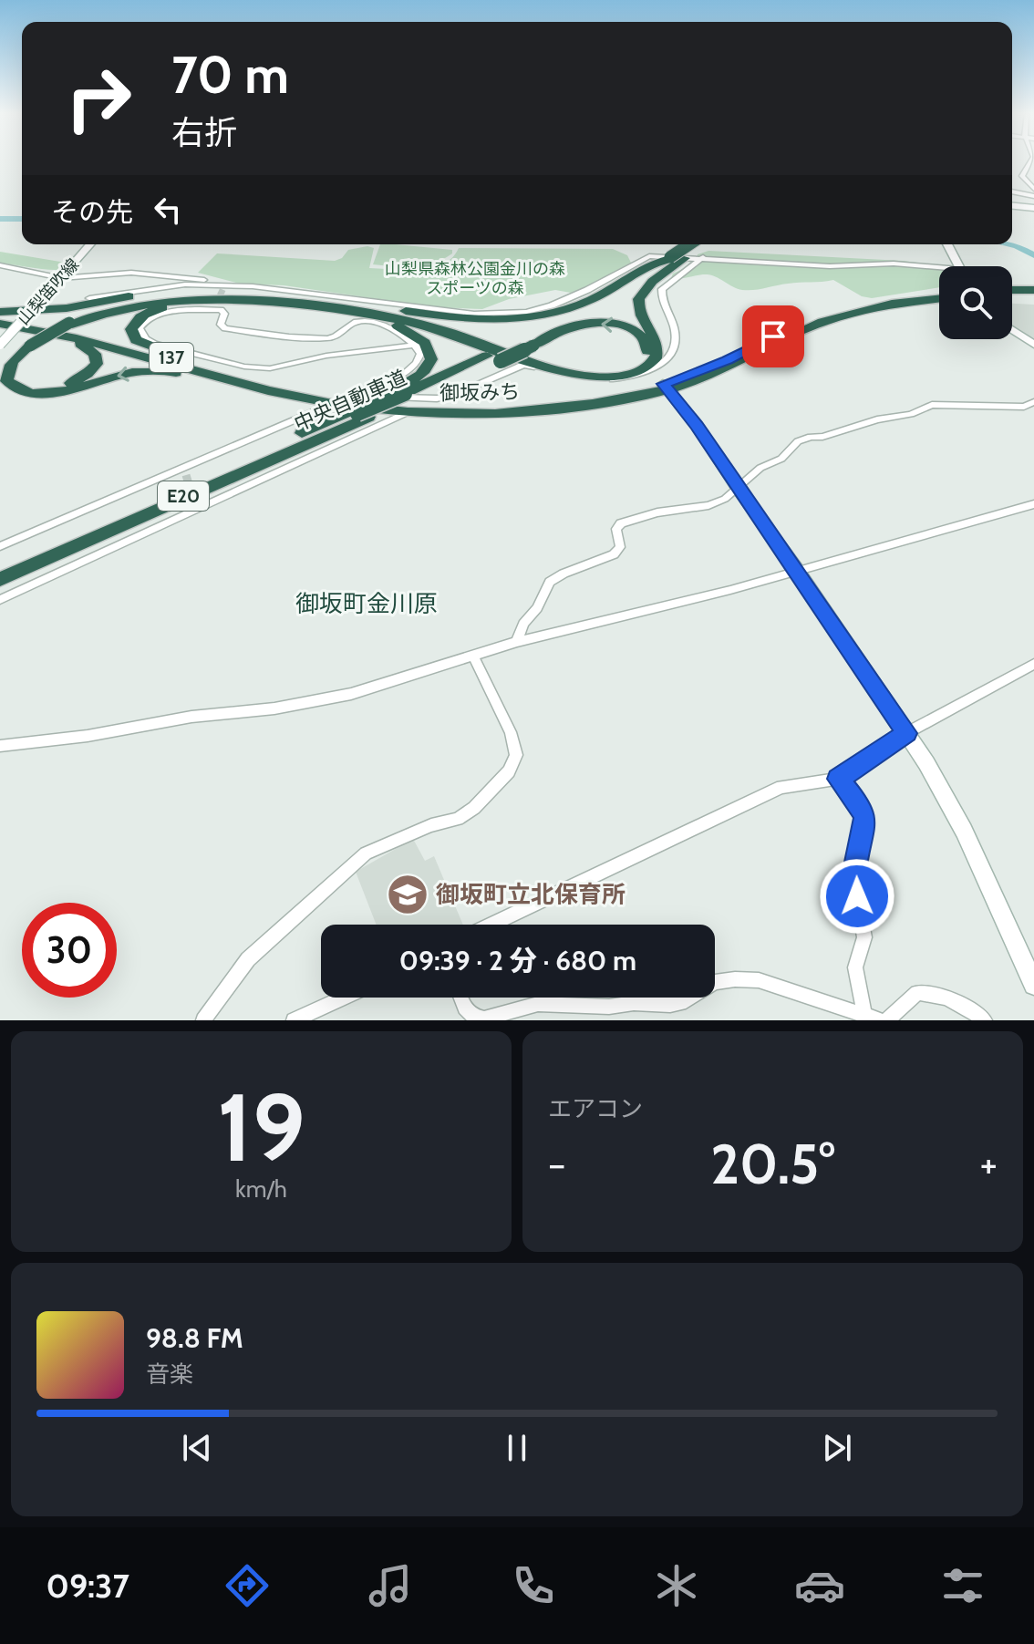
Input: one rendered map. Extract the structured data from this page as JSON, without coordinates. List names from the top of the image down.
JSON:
{
  "streets": {
    "highway": [
      "137",
      "御坂みち",
      "中央自動車道",
      "E20"
    ],
    "street": ["山梨笛吹線"]
  },
  "crossings": [
    ["御坂みち", "中央自動車道"]
  ],
  "districts": ["御坂町金川原"],
  "parks": ["山梨県森林公園金川の森 スポーツの森"],
  "places": {
    "school or university": ["御坂町立北保育所"]
  },
  "page": {
    "turn": ["70 m", "右折"],
    "then": "その先",
    "limit": "30",
    "trip": "09:39 · 2 分 · 680 m",
    "tile": [
      ["19", "km/h"],
      "エアコン"
    ],
    "heat": ["−", "20.5°", "+"],
    "song": ["98.8 FM", "音楽"],
    "tabs": "09:37"
  }
}
